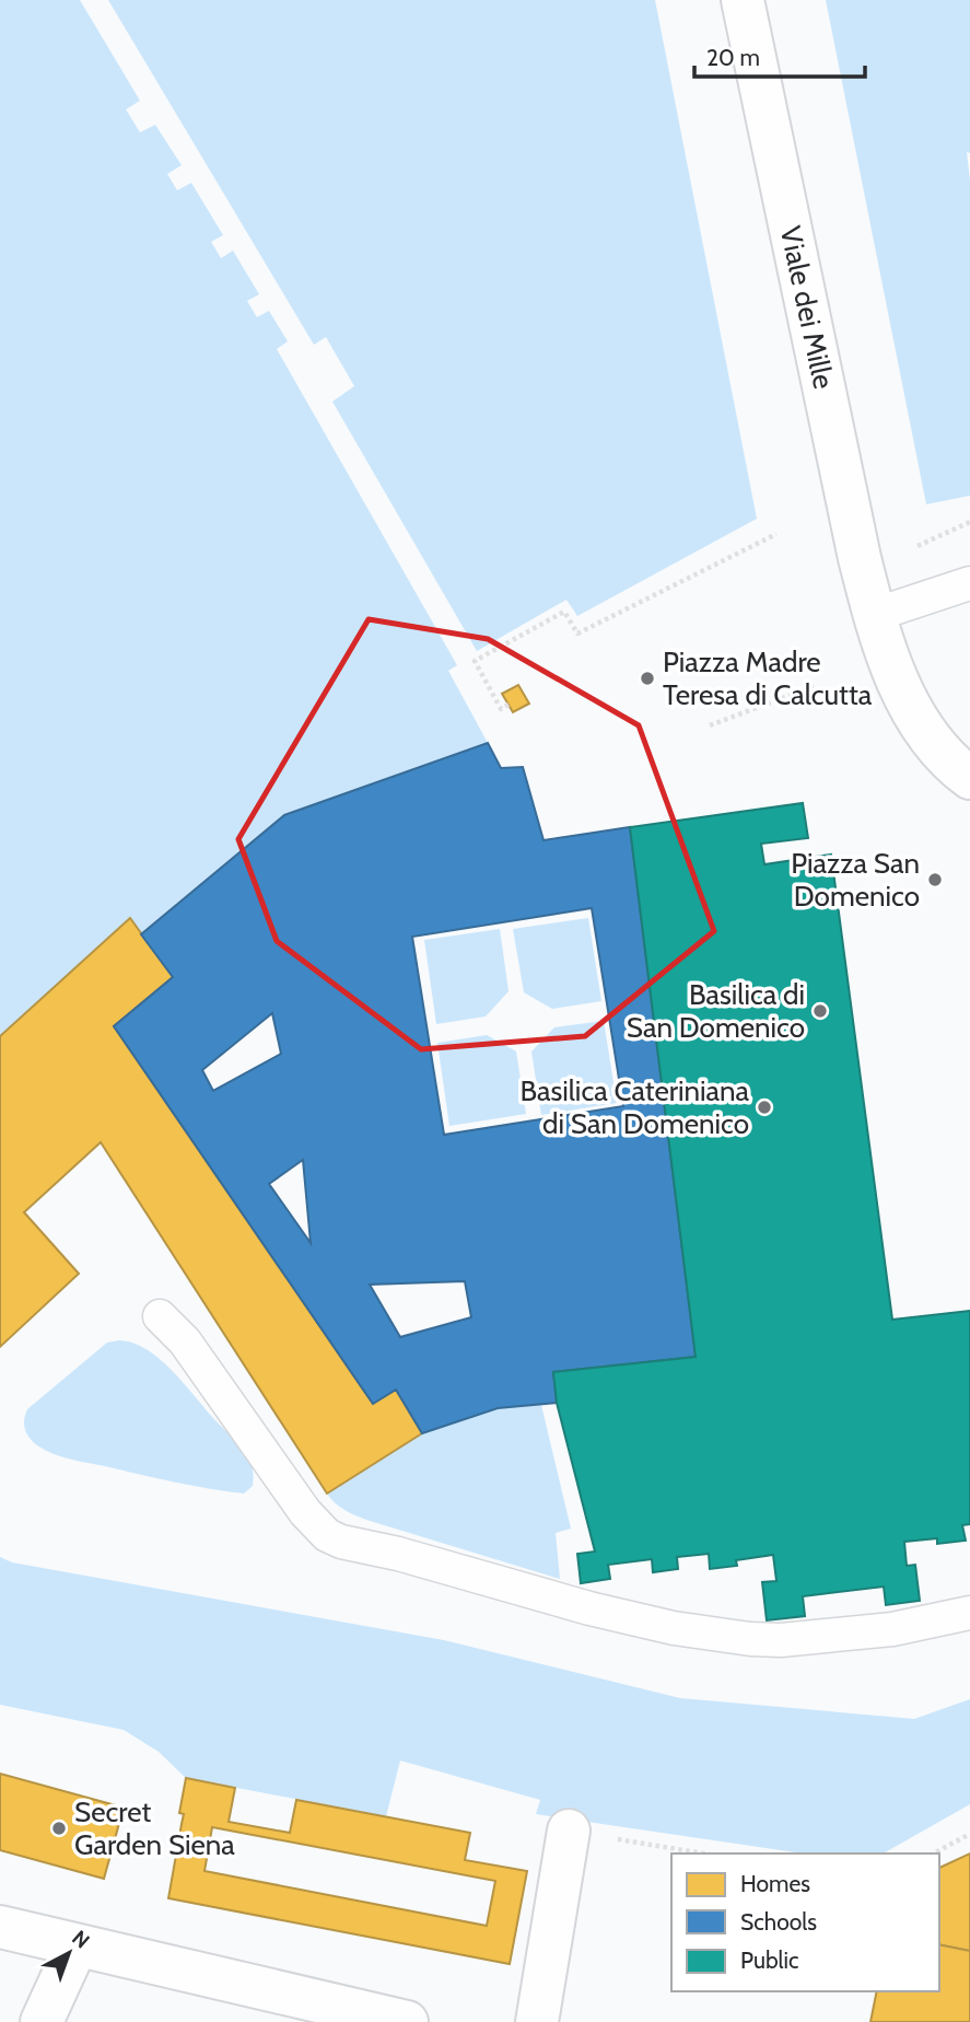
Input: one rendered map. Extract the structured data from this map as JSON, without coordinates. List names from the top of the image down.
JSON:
{
  "streets": {
    "street": ["Viale dei Mille"]
  },
  "places": [
    "Piazza Madre Teresa di Calcutta",
    "Piazza San Domenico",
    "Basilica di San Domenico",
    "Basilica Cateriniana di San Domenico",
    "Secret Garden Siena"
  ],
  "legend": ["Homes", "Schools", "Public"],
  "scale_bar": "20 m",
  "north": "top right"
}
